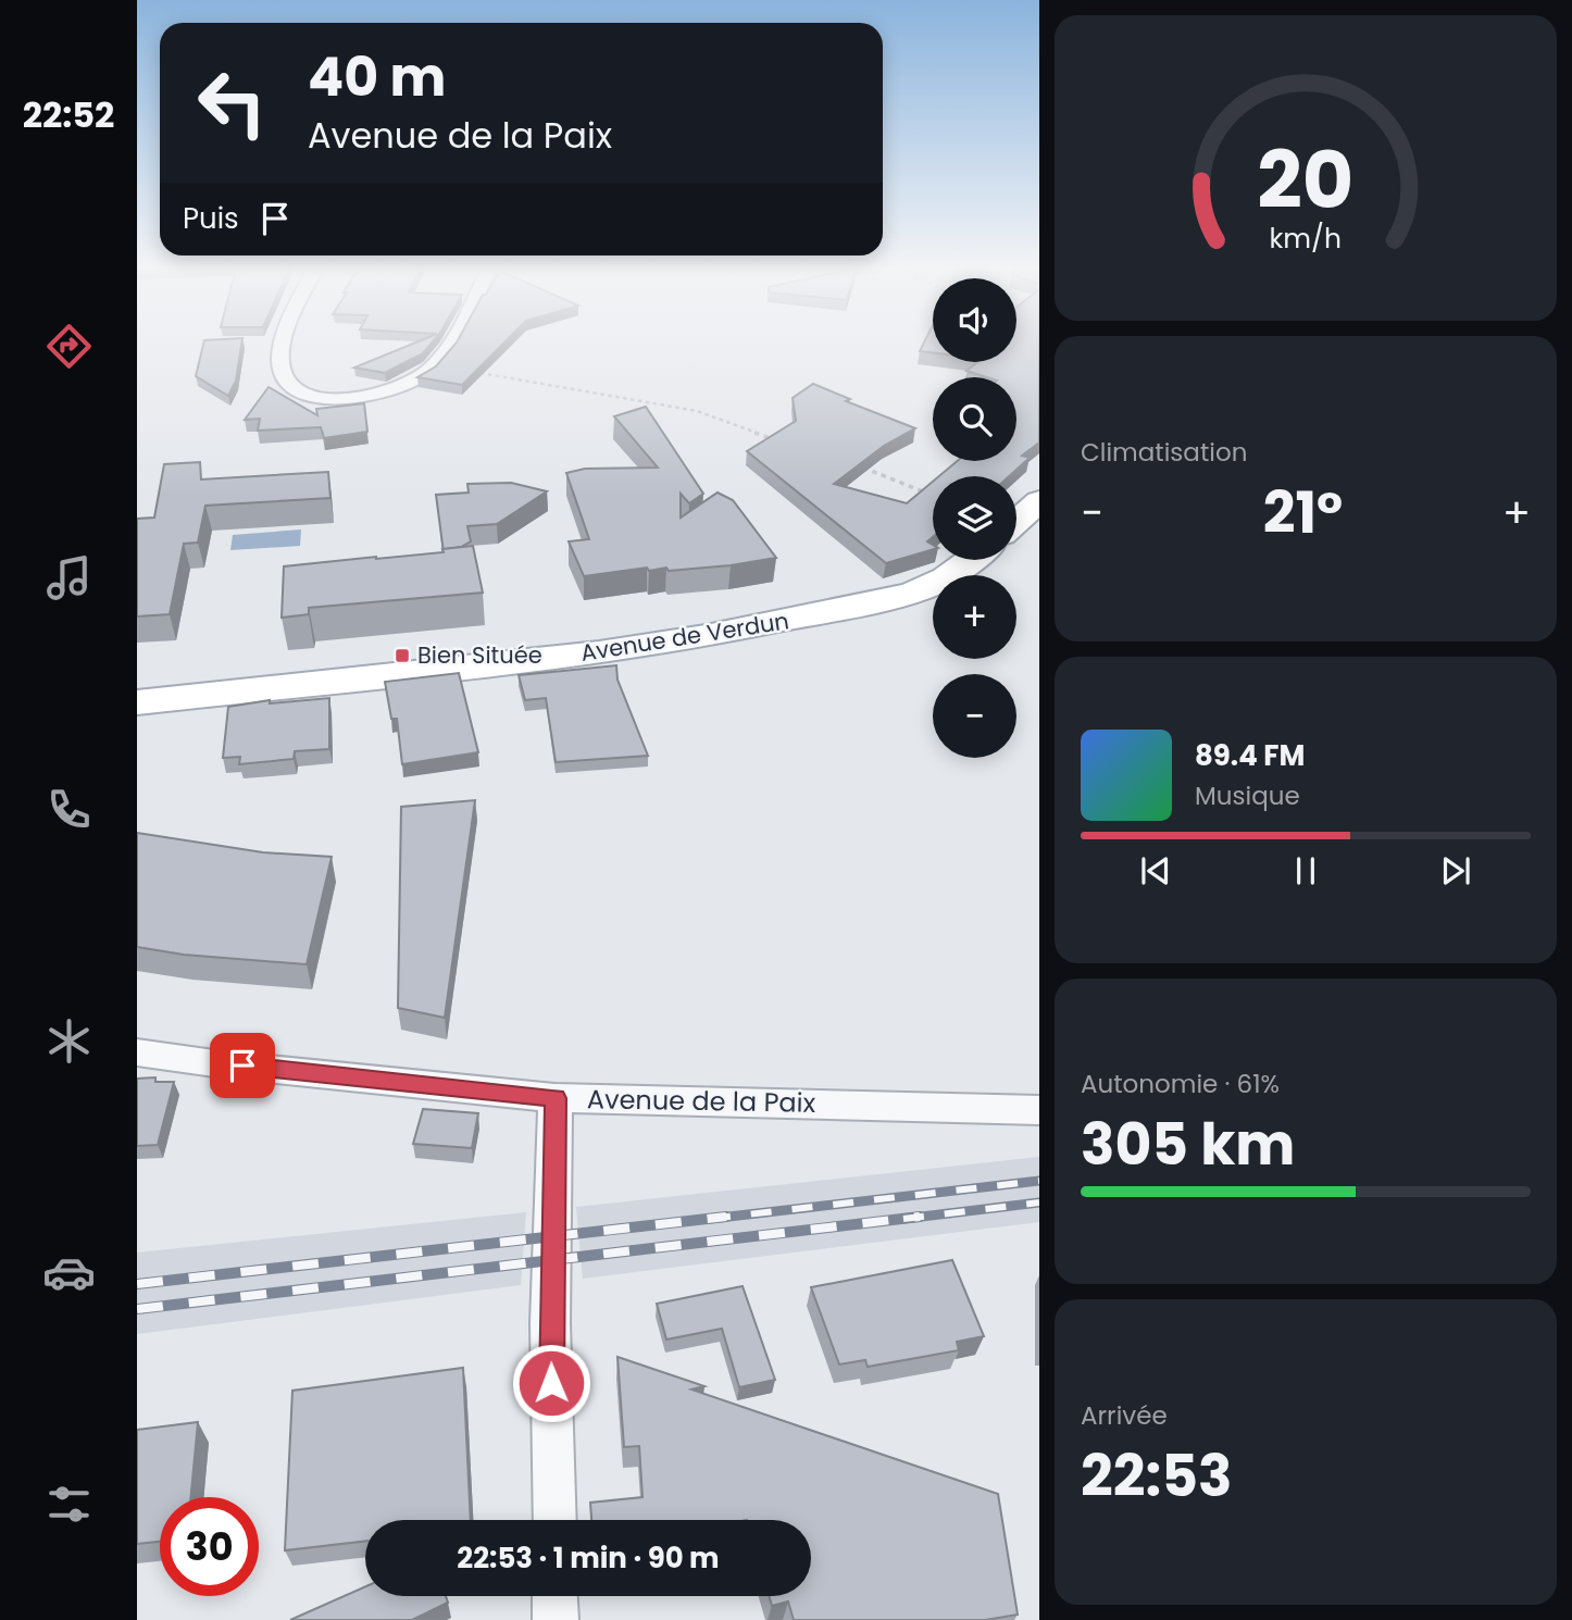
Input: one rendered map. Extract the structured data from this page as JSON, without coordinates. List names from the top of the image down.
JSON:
{
  "streets": {
    "main road": ["Avenue de Verdun"],
    "street": ["Avenue de la Paix"]
  },
  "places": {
    "transit": ["Bien Située"]
  },
  "page": {
    "tabs": "22:52",
    "turn": ["40 m", "Avenue de la Paix"],
    "then": "Puis",
    "map_buttons": ["+", "−"],
    "tile": [
      "Climatisation",
      ["Autonomie · 61%", "305 km"],
      ["Arrivée", "22:53"]
    ],
    "heat": ["−", "21°", "+"],
    "song": ["89.4 FM", "Musique"],
    "limit": "30",
    "trip": "22:53 · 1 min · 90 m",
    "gauge": ["20", "km/h"]
  }
}
